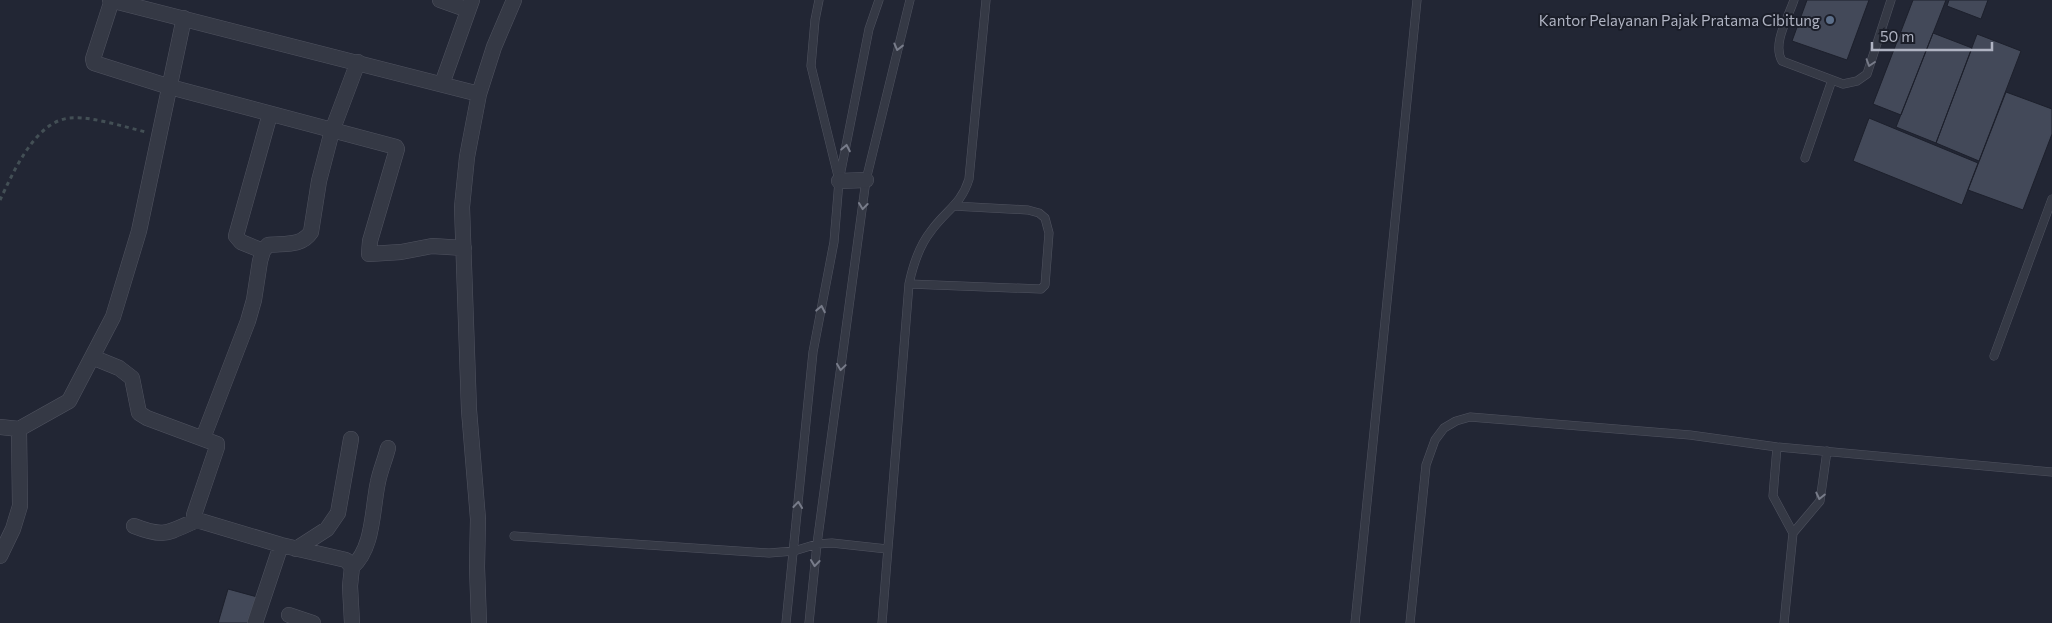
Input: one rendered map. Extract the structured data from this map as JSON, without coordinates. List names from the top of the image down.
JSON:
{
  "places": ["Kantor Pelayanan Pajak Pratama Cibitung"],
  "scale_bar": "50 m"
}
